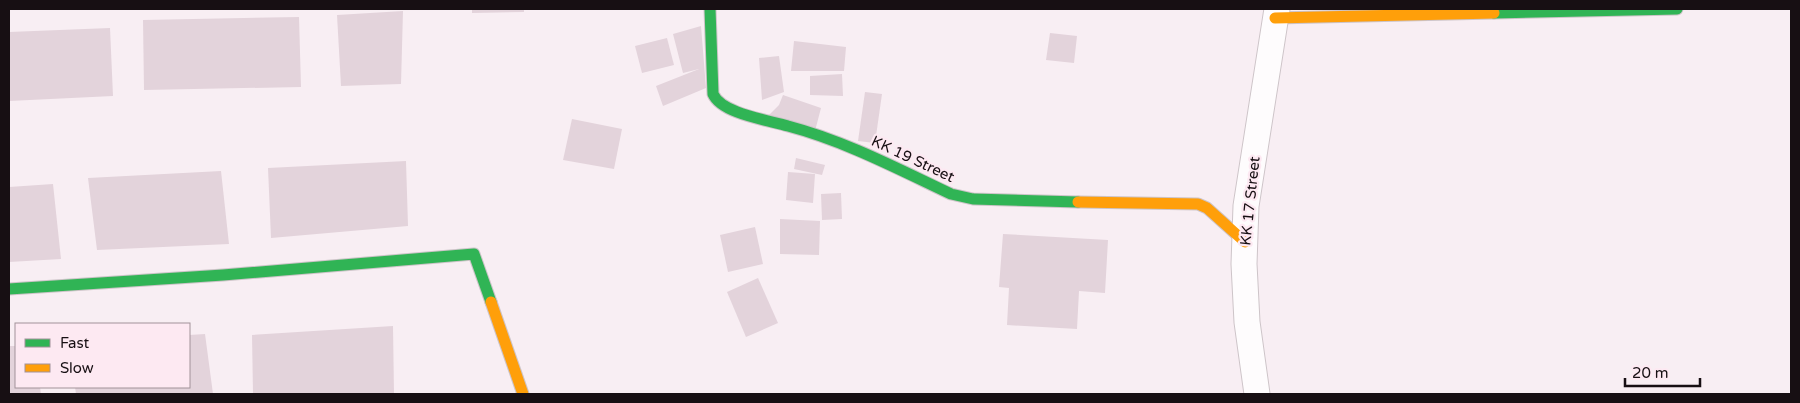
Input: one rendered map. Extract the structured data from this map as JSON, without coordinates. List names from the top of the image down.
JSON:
{
  "streets": {
    "street": ["KK 19 Street", "KK 17 Street"]
  },
  "crossings": [
    ["KK 19 Street", "KK 17 Street"]
  ],
  "legend": ["Fast", "Slow"],
  "scale_bar": "20 m"
}
